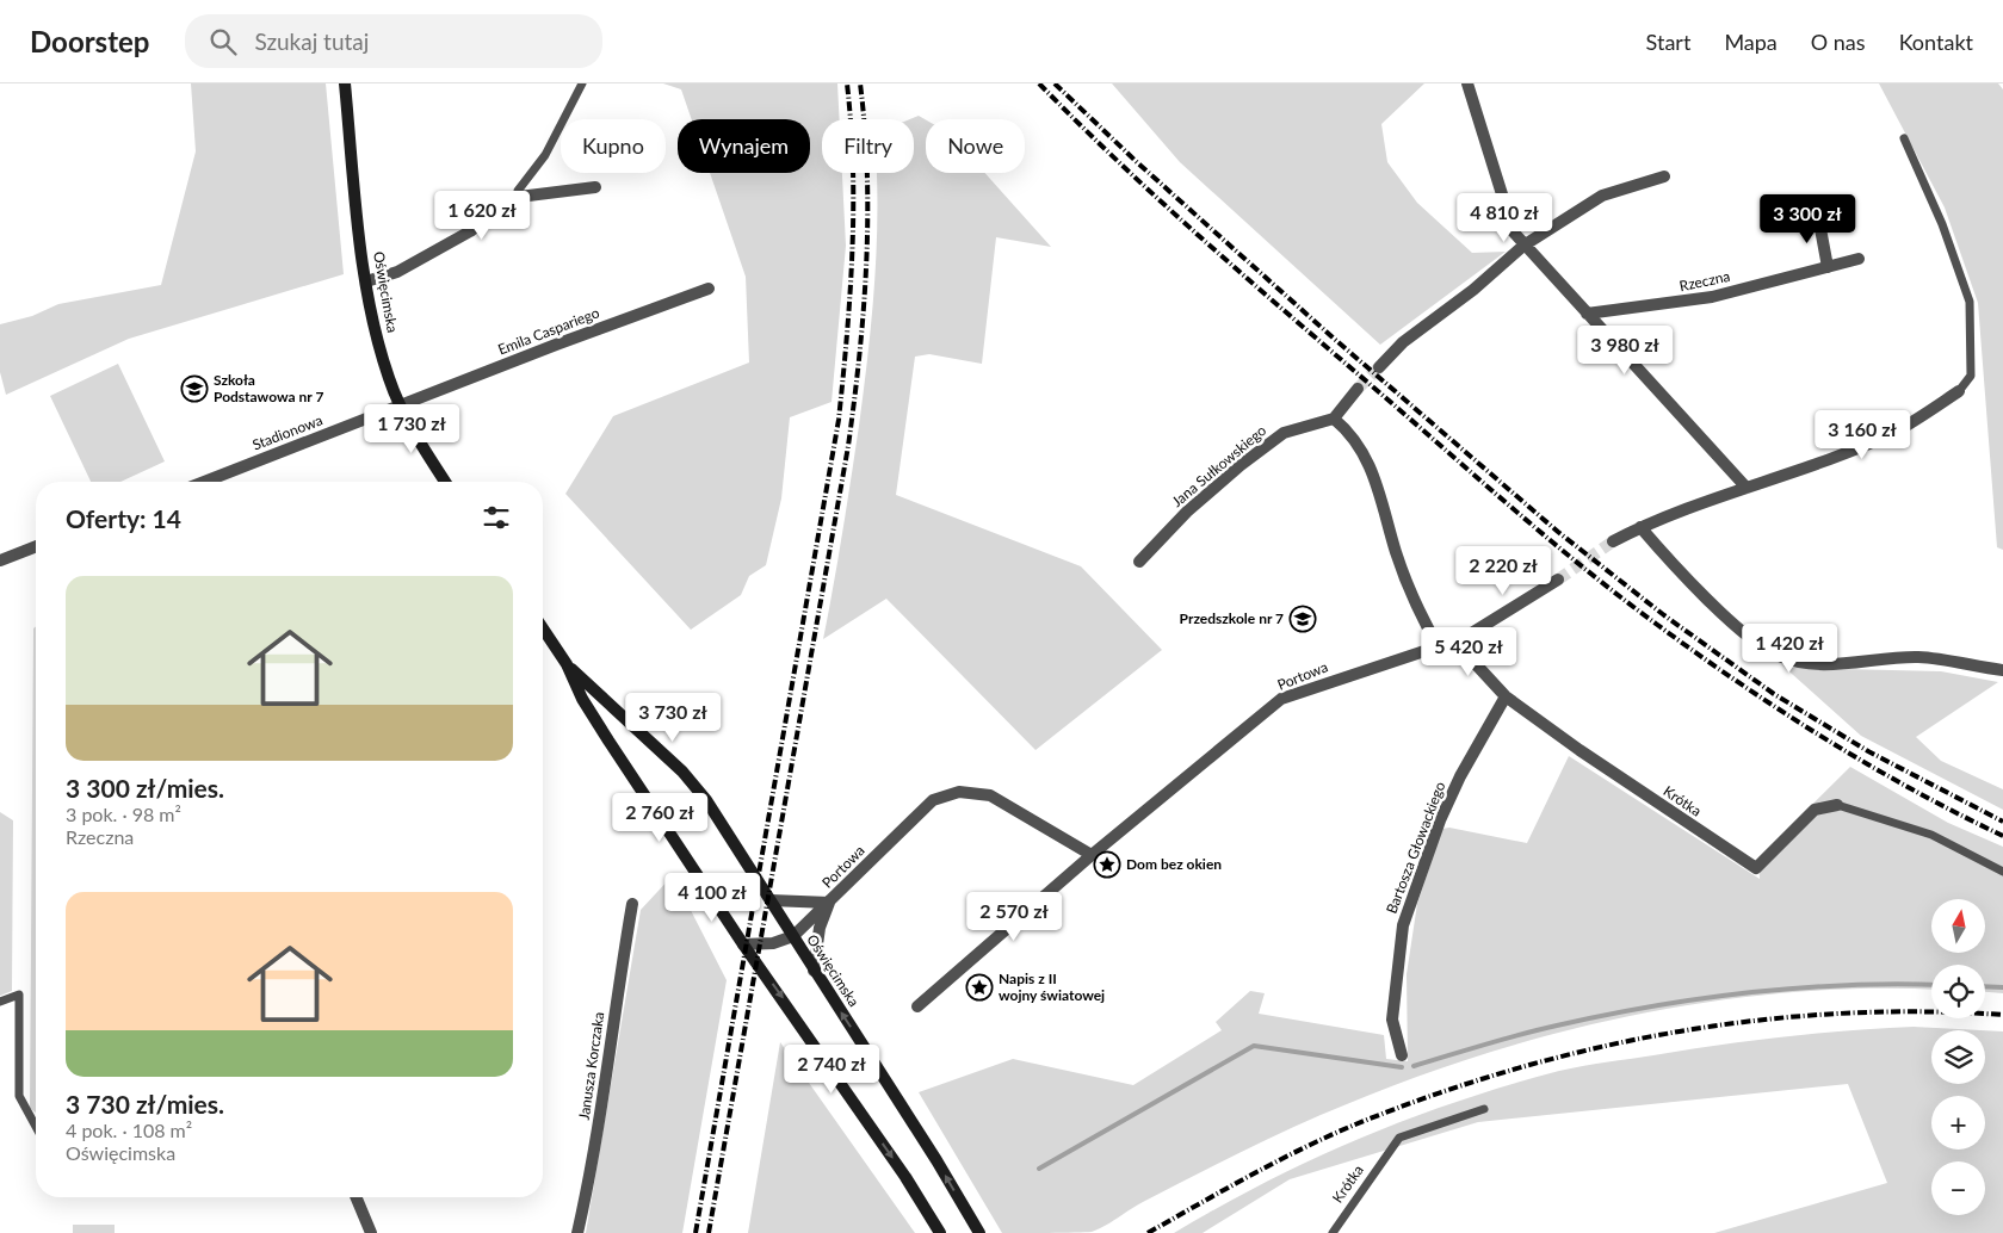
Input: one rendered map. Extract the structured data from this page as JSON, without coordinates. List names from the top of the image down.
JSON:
{
  "streets": {
    "main road": ["Oświęcimska"],
    "street": [
      "Rzeczna",
      "Emila Caspariego",
      "Stadionowa",
      "Jana Sułkowskiego",
      "Portowa",
      "Krótka",
      "Bartosza Głowackiego",
      "Janusza Korczaka"
    ]
  },
  "crossings": [
    ["Oświęcimska", "Emila Caspariego"],
    ["Oświęcimska", "Stadionowa"],
    ["Oświęcimska", "Portowa"],
    ["Emila Caspariego", "Stadionowa"],
    ["Krótka", "Bartosza Głowackiego"]
  ],
  "places": {
    "school or university": ["Szkoła Podstawowa nr 7", "Przedszkole nr 7"],
    "place": ["Dom bez okien", "Napis z II wojny światowej"]
  },
  "north": "top",
  "page": {
    "header": "Doorstep",
    "search": "Szukaj tutaj",
    "nav": [
      "Start",
      "Mapa",
      "O nas",
      "Kontakt"
    ],
    "chip": [
      "Kupno",
      "Wynajem",
      "Filtry",
      "Nowe"
    ],
    "price": [
      "1 620 zł",
      "4 810 zł",
      "3 300 zł",
      "3 980 zł",
      "1 730 zł",
      "3 160 zł",
      "2 220 zł",
      "1 420 zł",
      "5 420 zł",
      "3 730 zł",
      "2 760 zł",
      "4 100 zł",
      "2 570 zł",
      "2 740 zł"
    ],
    "heading": "Oferty: 14",
    "list": [
      {
        "name": "3 300 zł/mies.",
        "note": "3 pok. · 98 m² · Rzeczna"
      },
      {
        "name": "3 730 zł/mies.",
        "note": "4 pok. · 108 m² · Oświęcimska"
      }
    ],
    "map_buttons": ["+", "−"]
  }
}
